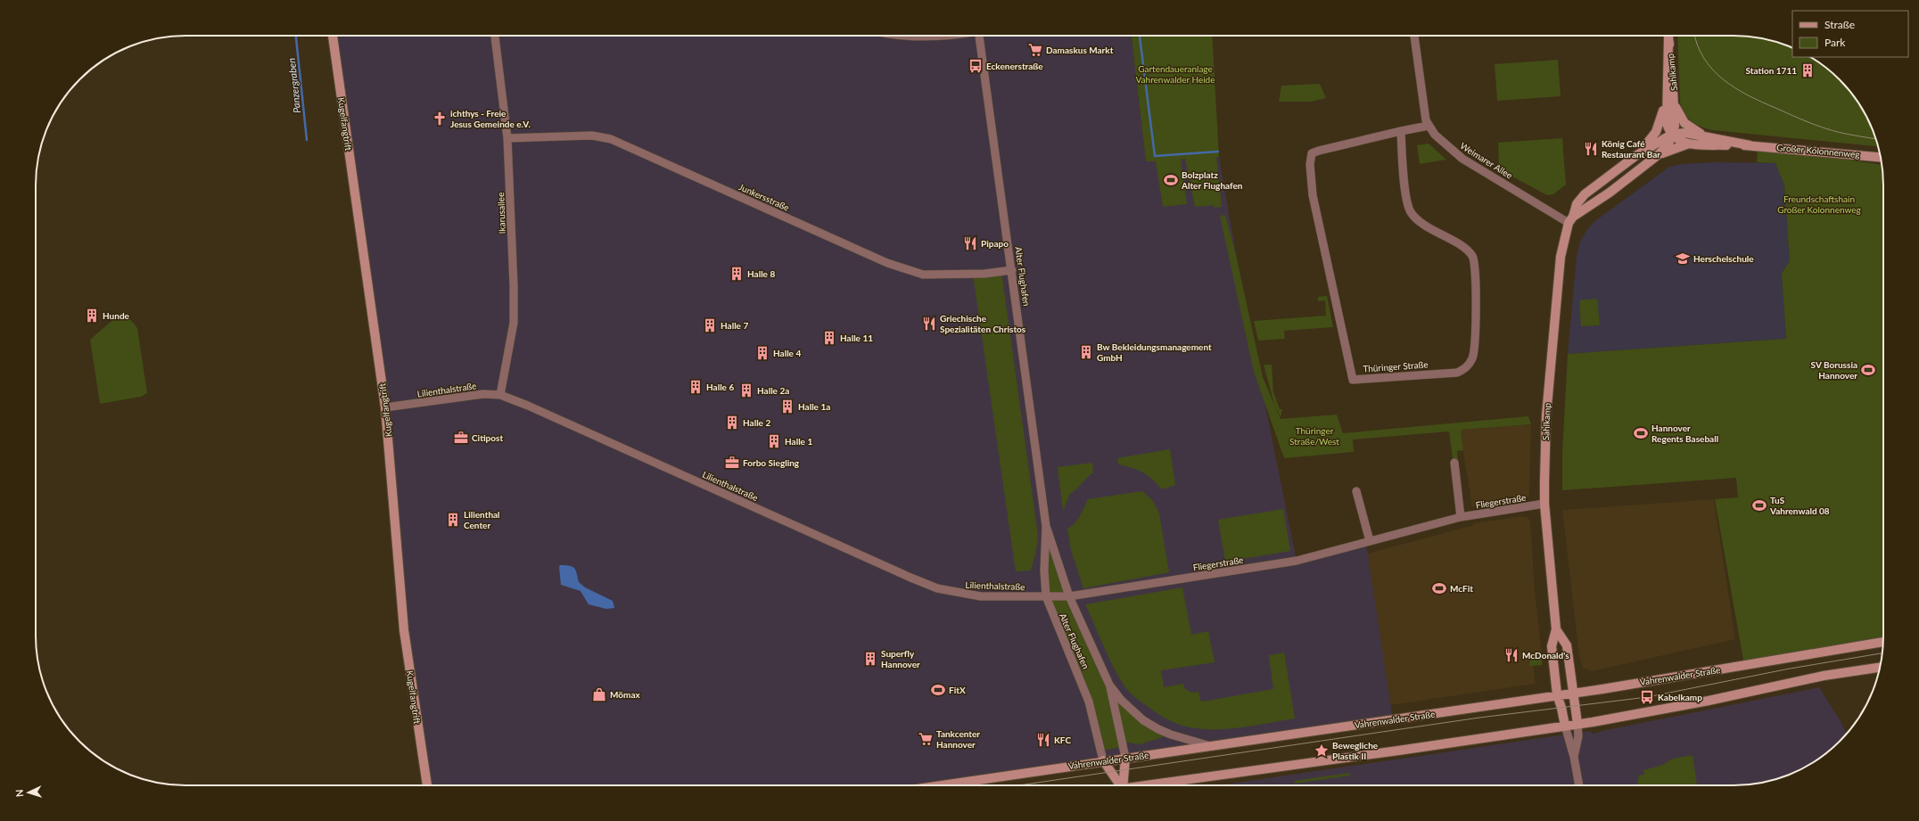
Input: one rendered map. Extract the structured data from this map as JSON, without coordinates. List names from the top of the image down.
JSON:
{
  "streets": {
    "street": [
      "Sahlkamp",
      "Kugelfangtrift",
      "Großer Kolonnenweg",
      "Weimarer Allee",
      "Junkersstraße",
      "Ikarusallee",
      "Alter Flughafen",
      "Thüringer Straße",
      "Lilienthalstraße",
      "Fliegerstraße",
      "Vahrenwalder Straße"
    ]
  },
  "crossings": [
    ["Sahlkamp", "Großer Kolonnenweg"],
    ["Sahlkamp", "Weimarer Allee"],
    ["Sahlkamp", "Fliegerstraße"],
    ["Sahlkamp", "Vahrenwalder Straße"],
    ["Kugelfangtrift", "Lilienthalstraße"],
    ["Weimarer Allee", "Thüringer Straße"],
    ["Junkersstraße", "Ikarusallee"],
    ["Junkersstraße", "Alter Flughafen"],
    ["Ikarusallee", "Lilienthalstraße"],
    ["Alter Flughafen", "Lilienthalstraße"],
    ["Alter Flughafen", "Fliegerstraße"],
    ["Alter Flughafen", "Vahrenwalder Straße"],
    ["Lilienthalstraße", "Fliegerstraße"]
  ],
  "water": ["Panzergraben"],
  "parks": ["Gartendaueranlage Vahrenwalder Heide", "Freundschaftshain Großer Kolonnenweg", "Thüringer Straße/West"],
  "places": {
    "supermarket": ["Damaskus Markt", "Tankcenter Hannover"],
    "bus stop": ["Eckenerstraße", "Kabelkamp"],
    "building": [
      "Station 1711",
      "Halle 8",
      "Hunde",
      "Halle 7",
      "Halle 11",
      "Bw Bekleidungsmanagement GmbH",
      "Halle 4",
      "Halle 6",
      "Halle 2a",
      "Halle 1a",
      "Halle 2",
      "Halle 1",
      "Lilienthal Center",
      "Superfly Hannover"
    ],
    "church": ["ichthys - Freie Jesus Gemeinde e.V."],
    "restaurant": [
      "König Café Restaurant Bar",
      "Pipapo",
      "Griechische Spezialitäten Christos",
      "McDonald's",
      "KFC"
    ],
    "sports": [
      "Bolzplatz Alter Flughafen",
      "SV Borussia Hannover",
      "Hannover Regents Baseball",
      "TuS Vahrenwald 08",
      "McFit",
      "FitX"
    ],
    "school or university": ["Herschelschule"],
    "office": ["Citipost", "Forbo Siegling"],
    "shop": ["Mömax"],
    "place": ["Bewegliche Plastik II"]
  },
  "legend": ["Straße", "Park"],
  "north": "left"
}
